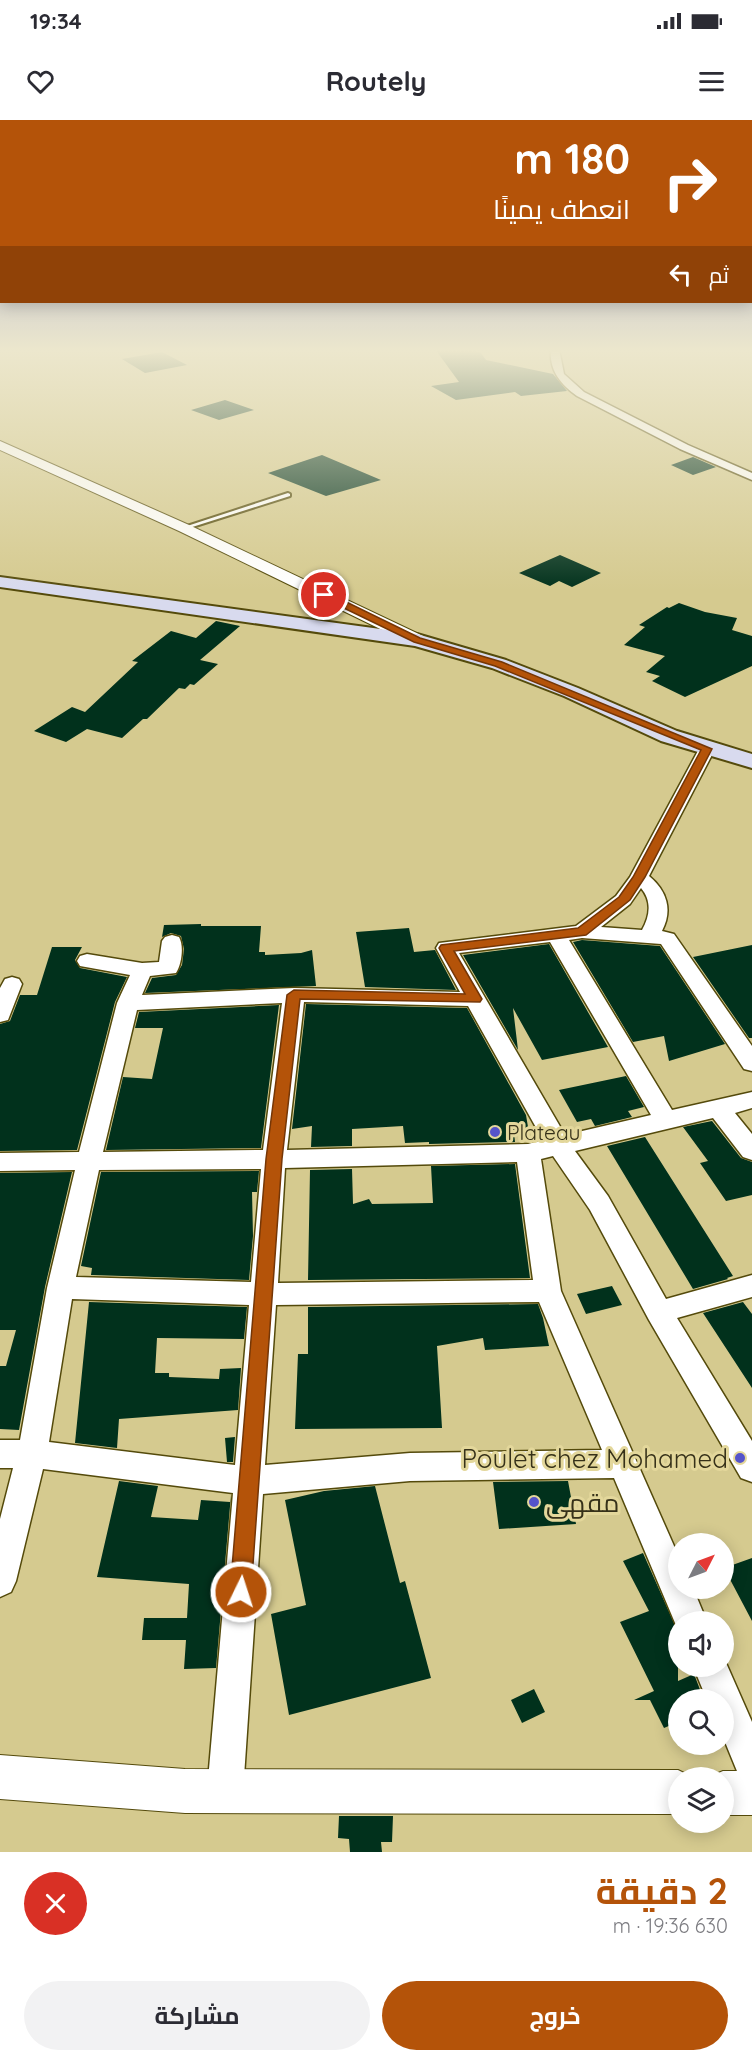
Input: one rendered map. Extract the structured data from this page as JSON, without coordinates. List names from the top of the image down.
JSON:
{
  "places": ["Plateau", "Poulet chez Mohamed", "مقهى"],
  "north": "top right",
  "page": {
    "status": "19:34",
    "header": "Routely",
    "turn": ["180 m", "انعطف يمينًا"],
    "then": "ثم",
    "heading": ["2 دقيقة", "630 m · 19:36"],
    "buttons": ["خروج", "مشاركة"]
  }
}
